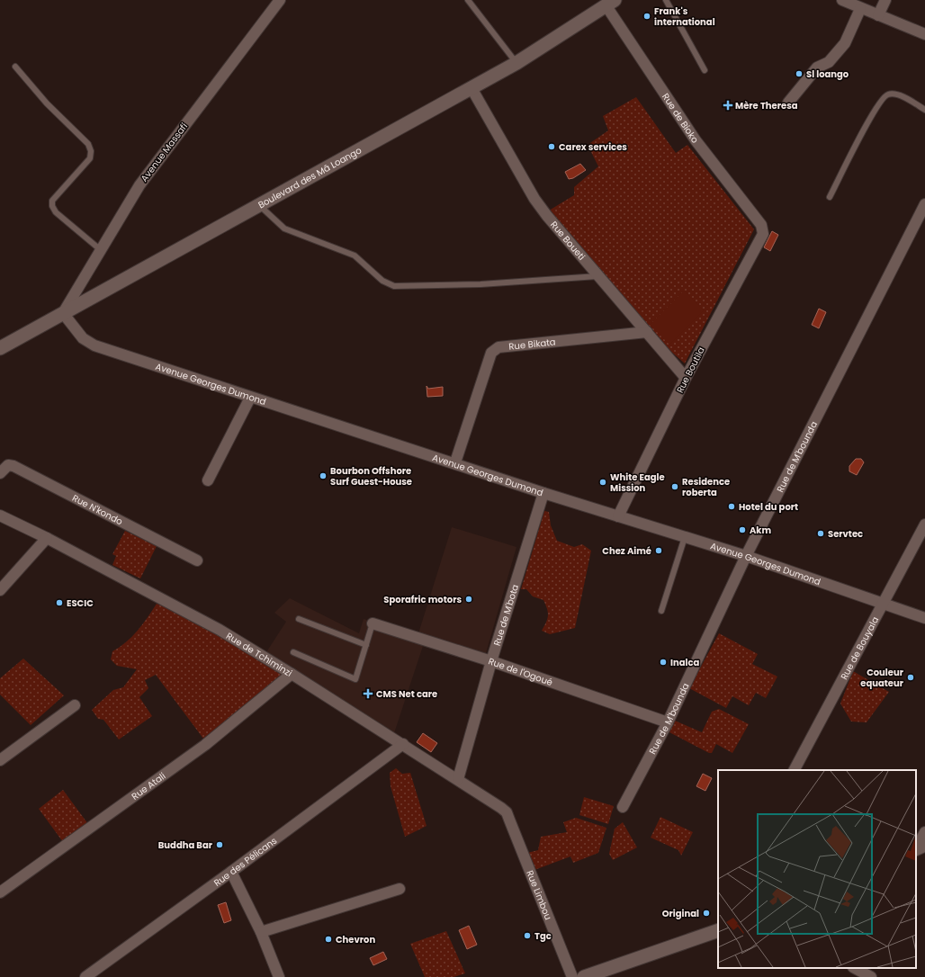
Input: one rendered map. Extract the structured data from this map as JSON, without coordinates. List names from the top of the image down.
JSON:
{
  "streets": {
    "street": [
      "Rue de Bioko",
      "Avenue Massafi",
      "Boulevard des Mâ Loango",
      "Rue Boueti",
      "Rue Bikata",
      "Rue Boutila",
      "Avenue Georges Dumond",
      "Rue de M'bounda",
      "Rue N'kondo",
      "Rue de M'bota",
      "Rue de Bouyala",
      "Rue de Tchiminzi",
      "Rue de l'Ogoué",
      "Rue Atali",
      "Rue des Pélicans",
      "Rue Limbou"
    ]
  },
  "crossings": [
    ["Rue de Bioko", "Boulevard des Mâ Loango"],
    ["Rue de Bioko", "Rue Boutila"],
    ["Avenue Massafi", "Boulevard des Mâ Loango"],
    ["Avenue Massafi", "Avenue Georges Dumond"],
    ["Boulevard des Mâ Loango", "Rue Boueti"],
    ["Boulevard des Mâ Loango", "Avenue Georges Dumond"],
    ["Rue Boueti", "Rue Bikata"],
    ["Rue Boueti", "Rue Boutila"],
    ["Rue Bikata", "Avenue Georges Dumond"],
    ["Rue Boutila", "Avenue Georges Dumond"],
    ["Avenue Georges Dumond", "Rue de M'bounda"],
    ["Avenue Georges Dumond", "Rue de M'bota"],
    ["Avenue Georges Dumond", "Rue de Bouyala"],
    ["Rue de M'bounda", "Rue de l'Ogoué"],
    ["Rue de M'bota", "Rue de Tchiminzi"],
    ["Rue de M'bota", "Rue de l'Ogoué"],
    ["Rue de Tchiminzi", "Rue Atali"],
    ["Rue de Tchiminzi", "Rue des Pélicans"],
    ["Rue de Tchiminzi", "Rue Limbou"]
  ],
  "places": {
    "other": [
      "Frank's international",
      "Sl loango",
      "Carex services",
      "Bourbon Offshore Surf Guest-House",
      "White Eagle Mission",
      "Residence roberta",
      "Hotel du port",
      "Akm",
      "Servtec",
      "Chez Aimé",
      "Sporafric motors",
      "ESCIC",
      "Inalca",
      "Couleur equateur",
      "Buddha Bar",
      "Original",
      "Tgc",
      "Chevron"
    ],
    "health": ["Mère Theresa", "CMS Net care"]
  }
}
